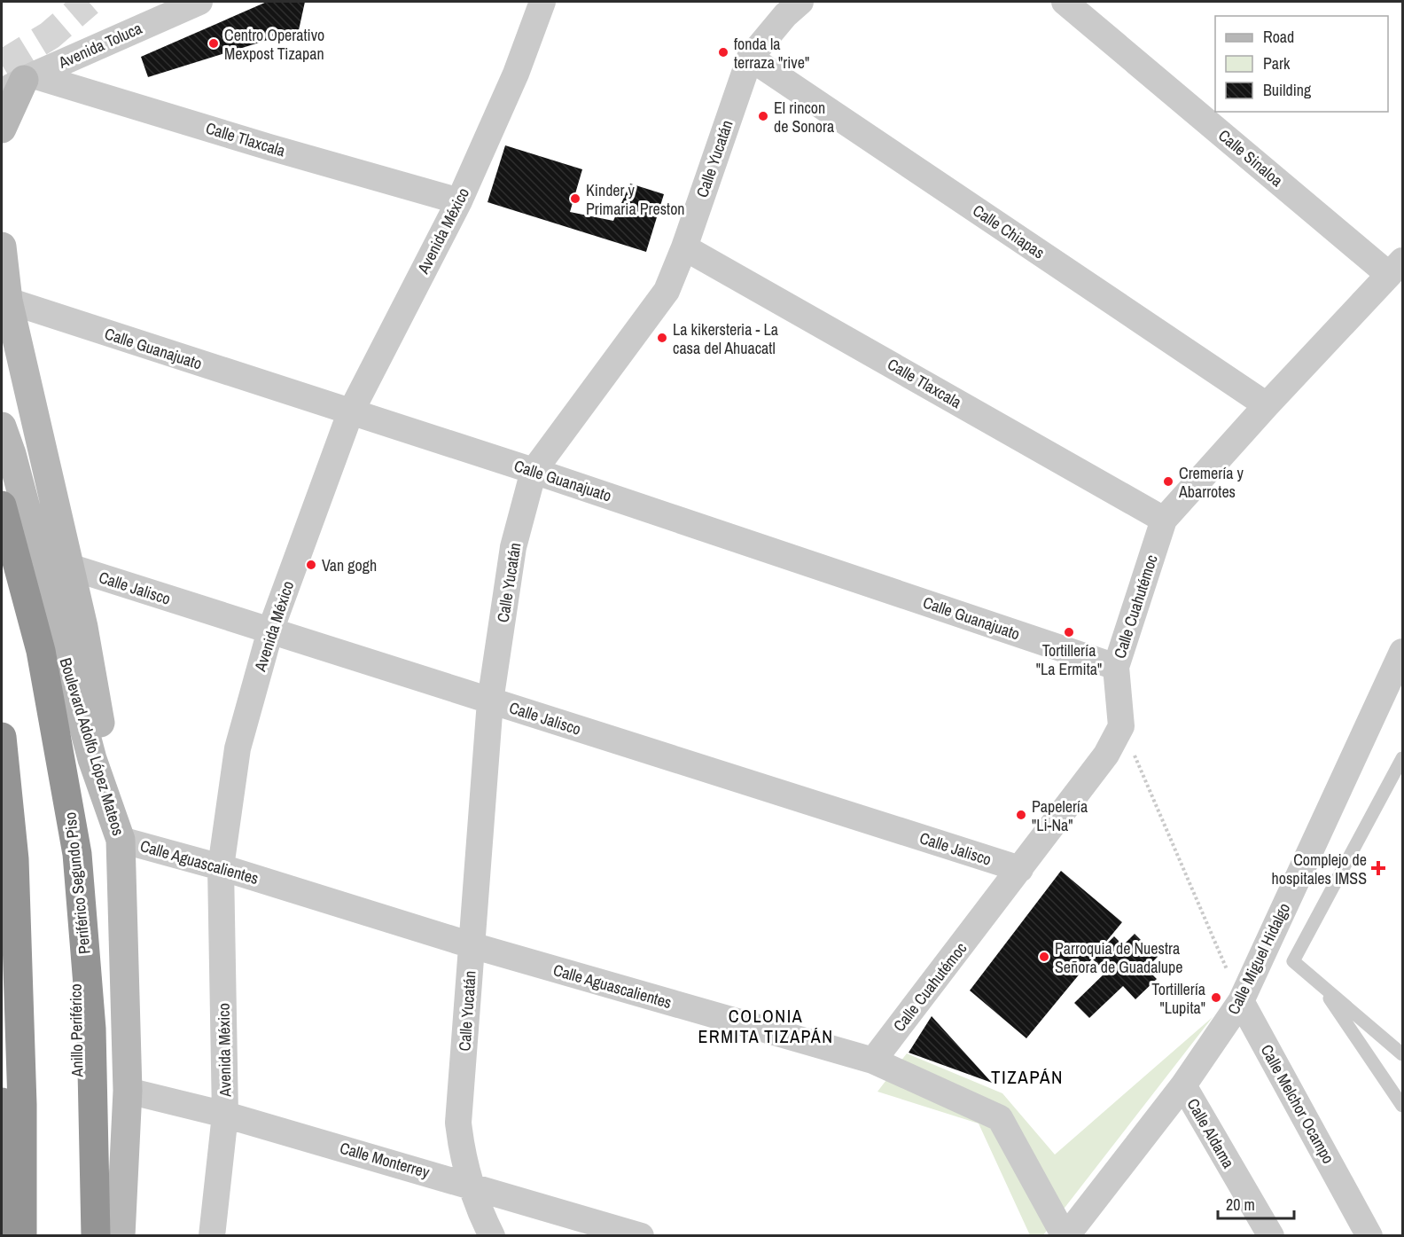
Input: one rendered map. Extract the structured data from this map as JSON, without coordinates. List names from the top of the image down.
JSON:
{
  "streets": {
    "highway": ["Periférico Segundo Piso", "Anillo Periférico"],
    "main road": ["Boulevard Adolfo López Mateos"],
    "street": [
      "Avenida Toluca",
      "Calle Tlaxcala",
      "Calle Sinaloa",
      "Calle Yucatán",
      "Avenida México",
      "Calle Chiapas",
      "Calle Guanajuato",
      "Calle Jalisco",
      "Calle Cuahutémoc",
      "Calle Aguascalientes",
      "Calle Miguel Hidalgo",
      "Calle Melchor Ocampo",
      "Calle Aldama",
      "Calle Monterrey"
    ]
  },
  "crossings": [
    ["Avenida Toluca", "Calle Tlaxcala"],
    ["Calle Tlaxcala", "Calle Yucatán"],
    ["Calle Tlaxcala", "Avenida México"],
    ["Calle Tlaxcala", "Calle Cuahutémoc"],
    ["Calle Sinaloa", "Calle Cuahutémoc"],
    ["Calle Yucatán", "Calle Chiapas"],
    ["Calle Yucatán", "Calle Guanajuato"],
    ["Calle Yucatán", "Calle Jalisco"],
    ["Calle Yucatán", "Calle Aguascalientes"],
    ["Calle Yucatán", "Calle Monterrey"],
    ["Avenida México", "Calle Guanajuato"],
    ["Avenida México", "Calle Jalisco"],
    ["Avenida México", "Calle Aguascalientes"],
    ["Avenida México", "Calle Monterrey"],
    ["Calle Chiapas", "Calle Cuahutémoc"],
    ["Calle Guanajuato", "Calle Cuahutémoc"],
    ["Calle Jalisco", "Calle Cuahutémoc"],
    ["Calle Cuahutémoc", "Calle Aguascalientes"],
    ["Boulevard Adolfo López Mateos", "Calle Aguascalientes"],
    ["Boulevard Adolfo López Mateos", "Calle Monterrey"],
    ["Calle Aguascalientes", "Calle Miguel Hidalgo"],
    ["Calle Miguel Hidalgo", "Calle Melchor Ocampo"],
    ["Calle Miguel Hidalgo", "Calle Aldama"]
  ],
  "districts": ["COLONIA ERMITA TIZAPÁN", "TIZAPÁN"],
  "places": {
    "other": [
      "Centro Operativo Mexpost Tizapan",
      "fonda la terraza \"rive\"",
      "El rincon de Sonora",
      "Kinder y Primaria Preston",
      "La kikersteria - La casa del Ahuacatl",
      "Cremería y Abarrotes",
      "Van gogh",
      "Tortillería \"La Ermita\"",
      "Papelería \"Li-Na\"",
      "Parroquia de Nuestra Señora de Guadalupe",
      "Tortillería \"Lupita\""
    ],
    "health": ["Complejo de hospitales IMSS"]
  },
  "legend": ["Road", "Park", "Building"],
  "scale_bar": "20 m"
}
